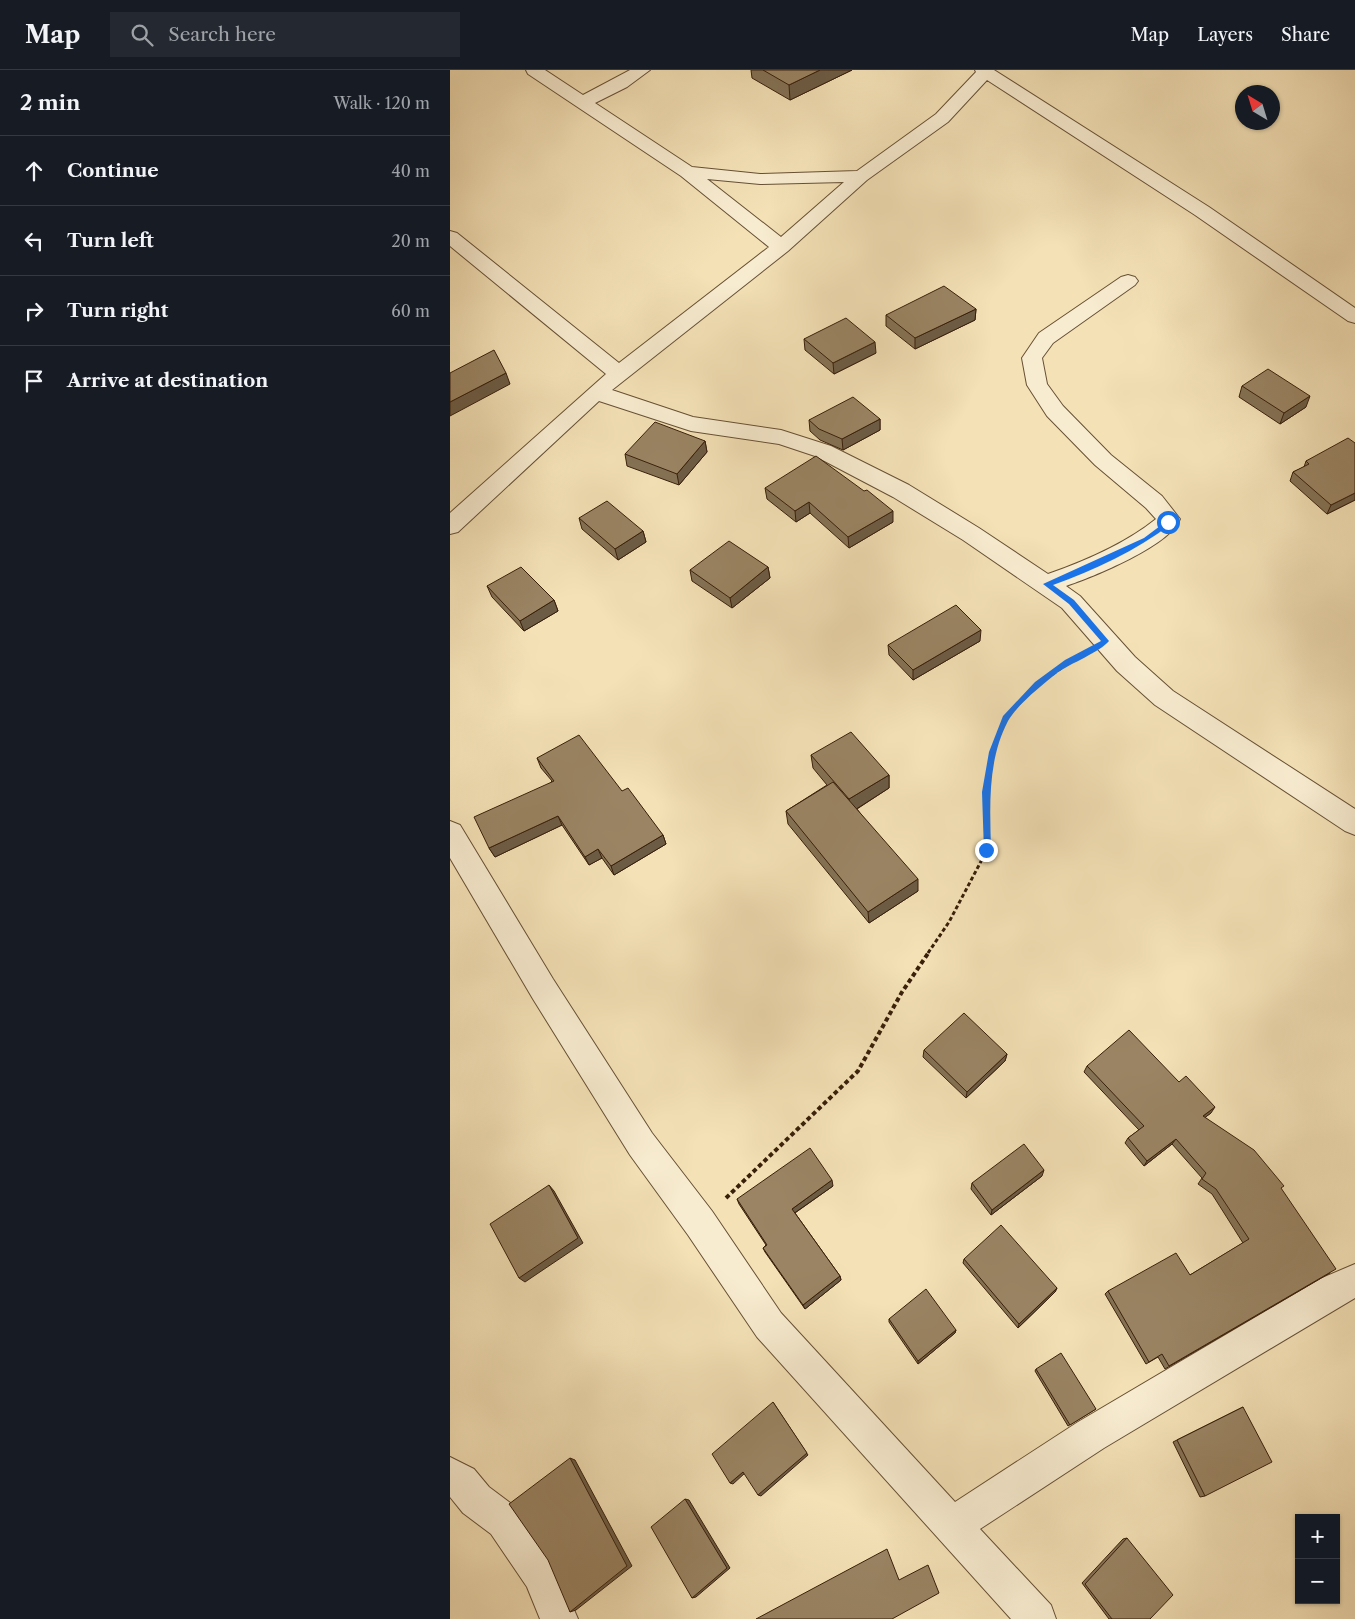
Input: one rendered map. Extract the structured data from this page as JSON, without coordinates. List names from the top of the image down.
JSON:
{
  "north": "top left",
  "page": {
    "header": "Map",
    "search": "Search here",
    "nav": ["Map", "Layers", "Share"],
    "heading": ["2 min", "Walk · 120 m"],
    "list": [
      ["Continue", "40 m"],
      ["Turn left", "20 m"],
      ["Turn right", "60 m"],
      "Arrive at destination"
    ],
    "map_buttons": ["+", "−"]
  }
}
